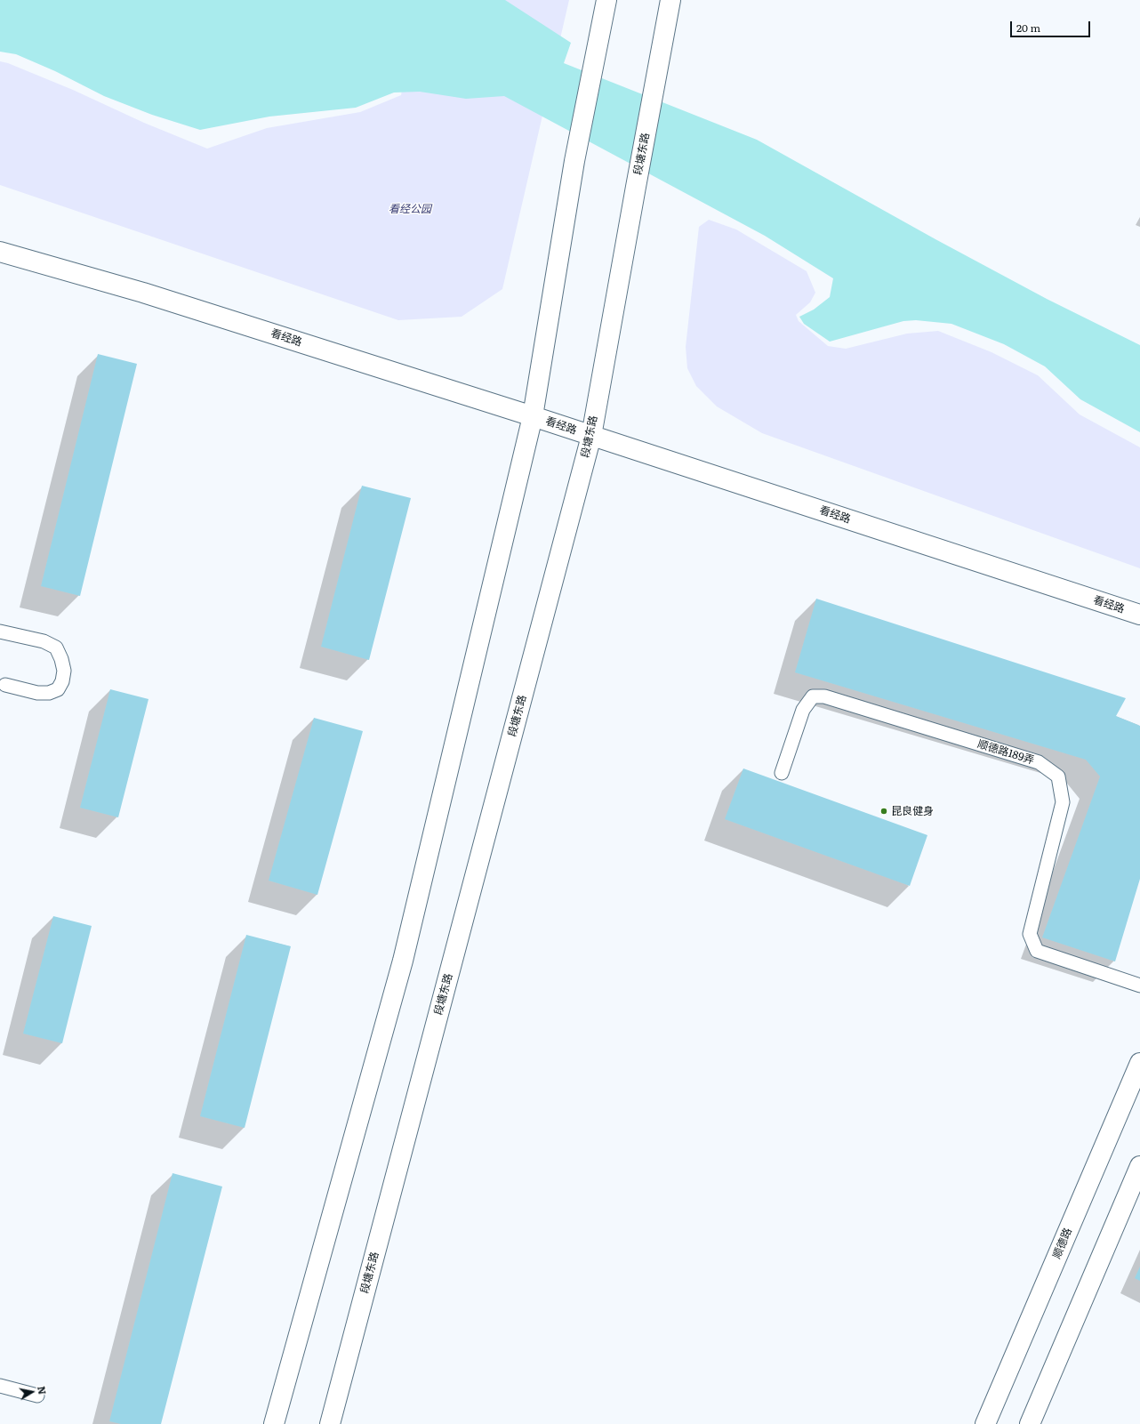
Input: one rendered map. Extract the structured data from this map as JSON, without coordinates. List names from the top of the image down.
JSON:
{
  "streets": {
    "main road": ["段塘东路", "看经路", "顺德路"],
    "lane": ["顺德路189弄"]
  },
  "crossings": [
    ["段塘东路", "看经路"]
  ],
  "parks": ["看经公园"],
  "places": ["昆良健身"],
  "scale_bar": "20 m",
  "north": "right"
}
